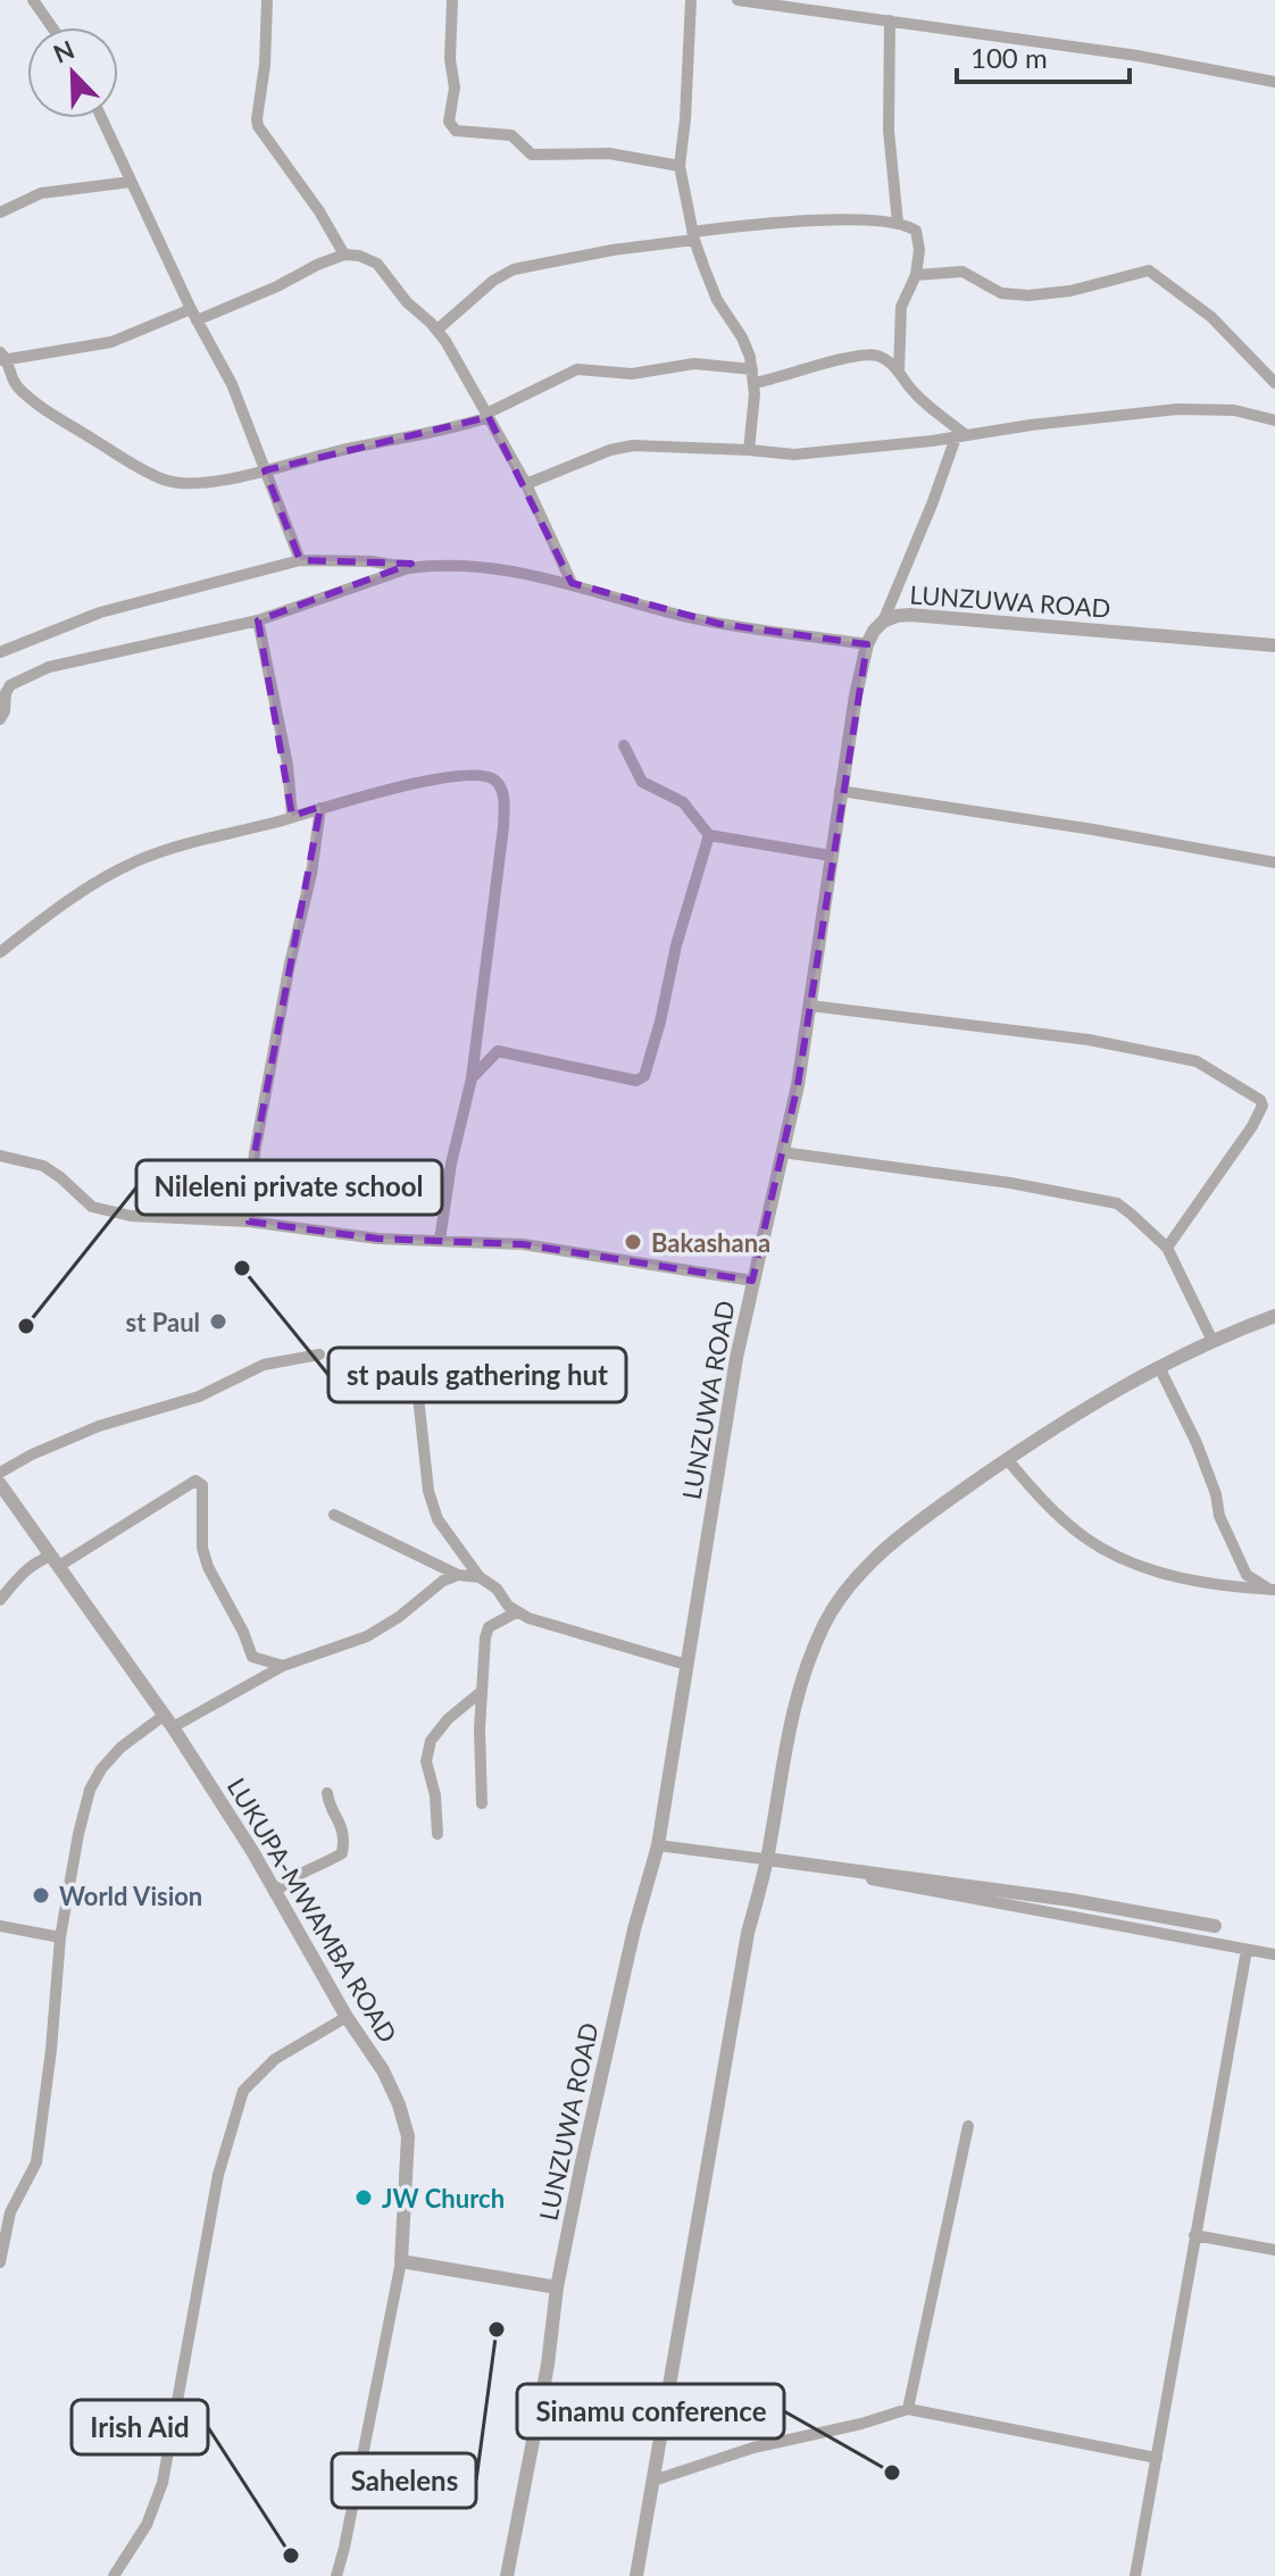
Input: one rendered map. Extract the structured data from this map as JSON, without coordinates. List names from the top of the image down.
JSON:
{
  "streets": {
    "street": ["LUNZUWA ROAD", "LUKUPA-MWAMBA ROAD"]
  },
  "places": [
    "Bakashana",
    "st pauls gathering hut",
    "st Paul",
    "Nileleni private school",
    "World Vision",
    "JW Church",
    "Sahelens",
    "Sinamu conference",
    "Irish Aid"
  ],
  "scale_bar": "100 m",
  "north": "top left"
}
